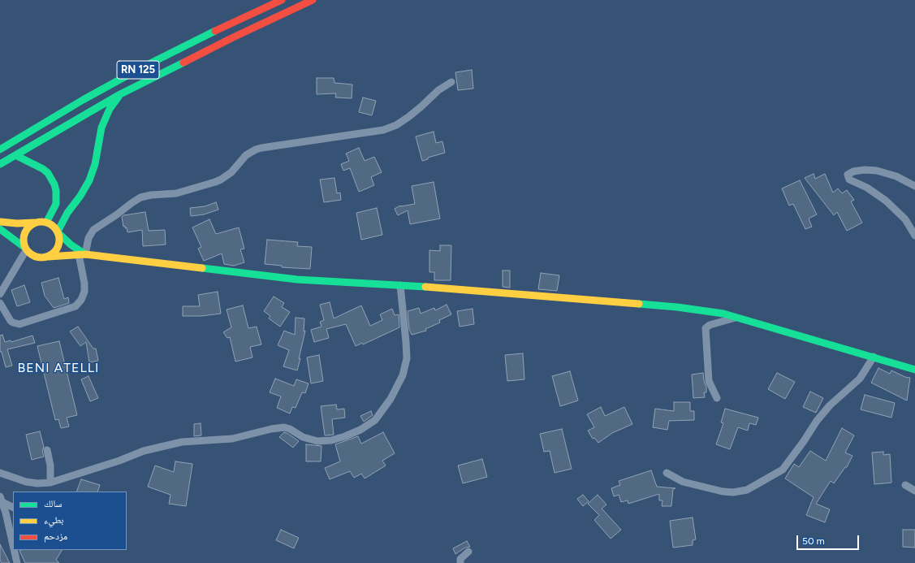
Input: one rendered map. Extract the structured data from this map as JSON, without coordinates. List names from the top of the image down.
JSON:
{
  "streets": {
    "main road": ["RN 125"]
  },
  "districts": ["BENI ATELLI"],
  "legend": ["سالك", "بطيء", "مزدحم"],
  "scale_bar": "50 m"
}
